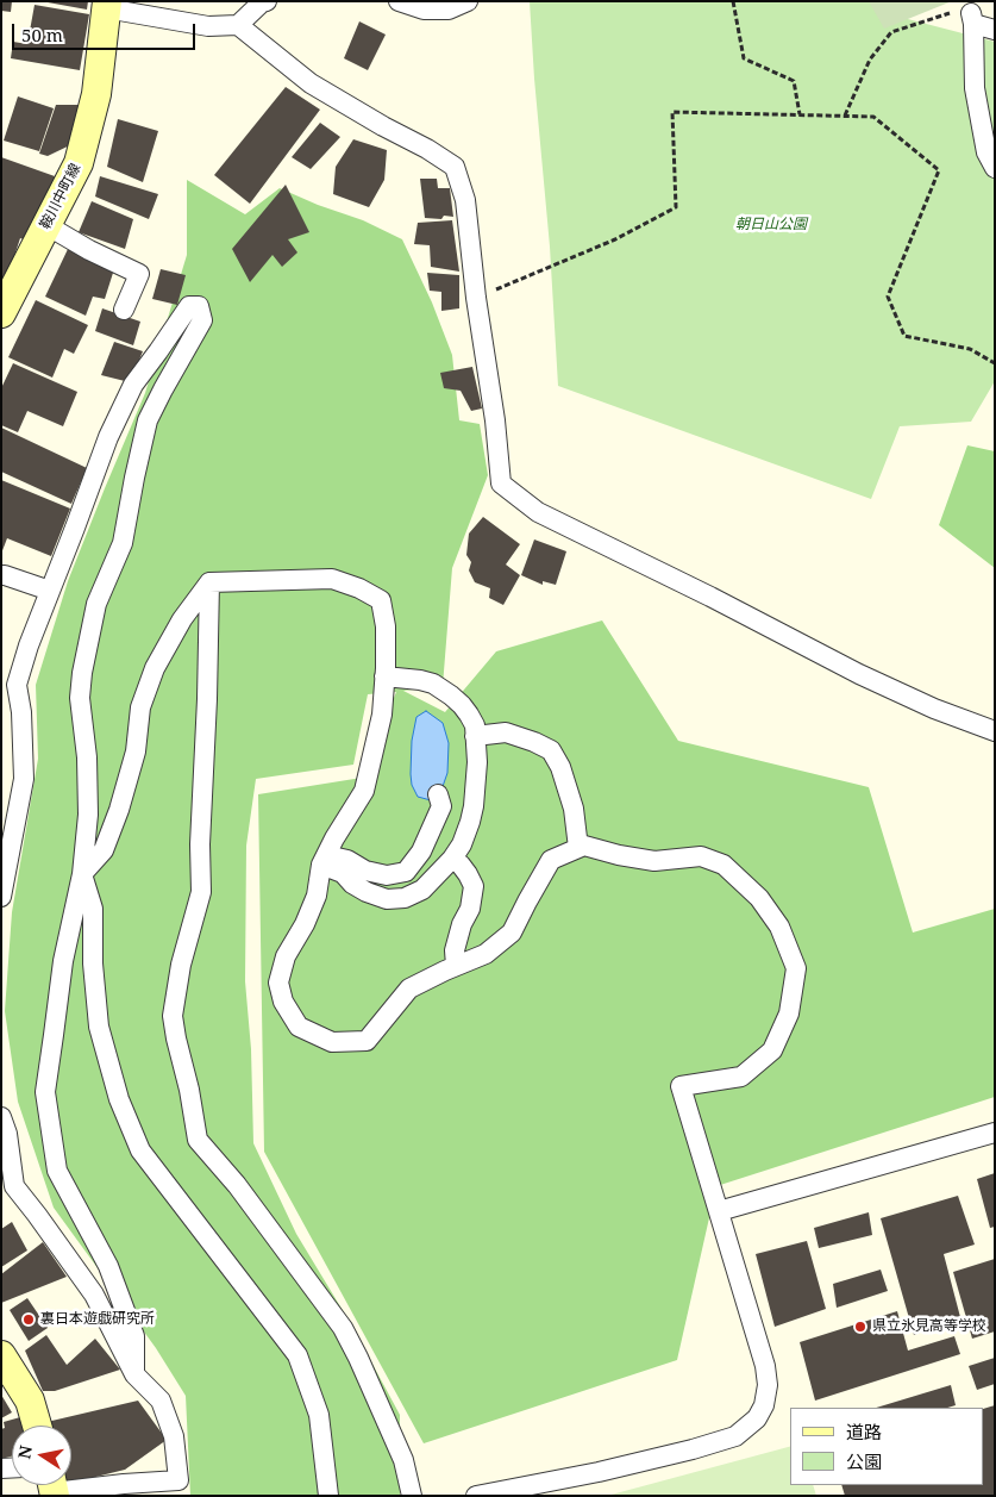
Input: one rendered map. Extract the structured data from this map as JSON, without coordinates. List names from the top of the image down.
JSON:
{
  "streets": {
    "main road": ["鞍川中町線"]
  },
  "parks": ["朝日山公園"],
  "places": ["裏日本遊戯研究所", "県立氷見高等学校"],
  "legend": ["道路", "公園"],
  "scale_bar": "50 m",
  "north": "left"
}
